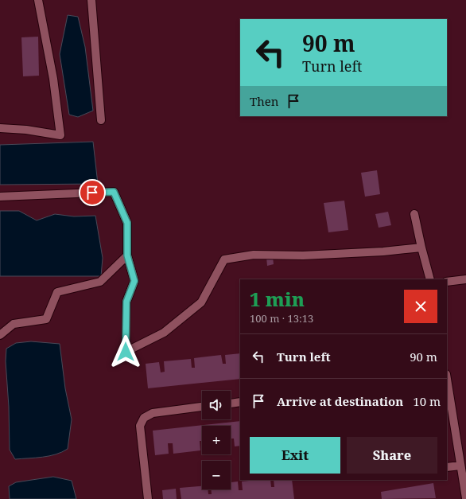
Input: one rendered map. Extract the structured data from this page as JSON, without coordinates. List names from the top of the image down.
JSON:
{
  "page": {
    "turn": ["90 m", "Turn left"],
    "then": "Then",
    "heading": ["1 min", "100 m · 13:13"],
    "list": [
      {
        "name": "Turn left",
        "value": "90 m"
      },
      {
        "name": "Arrive at destination",
        "value": "10 m"
      }
    ],
    "map_buttons": ["+", "−"],
    "buttons": ["Exit", "Share"]
  }
}
